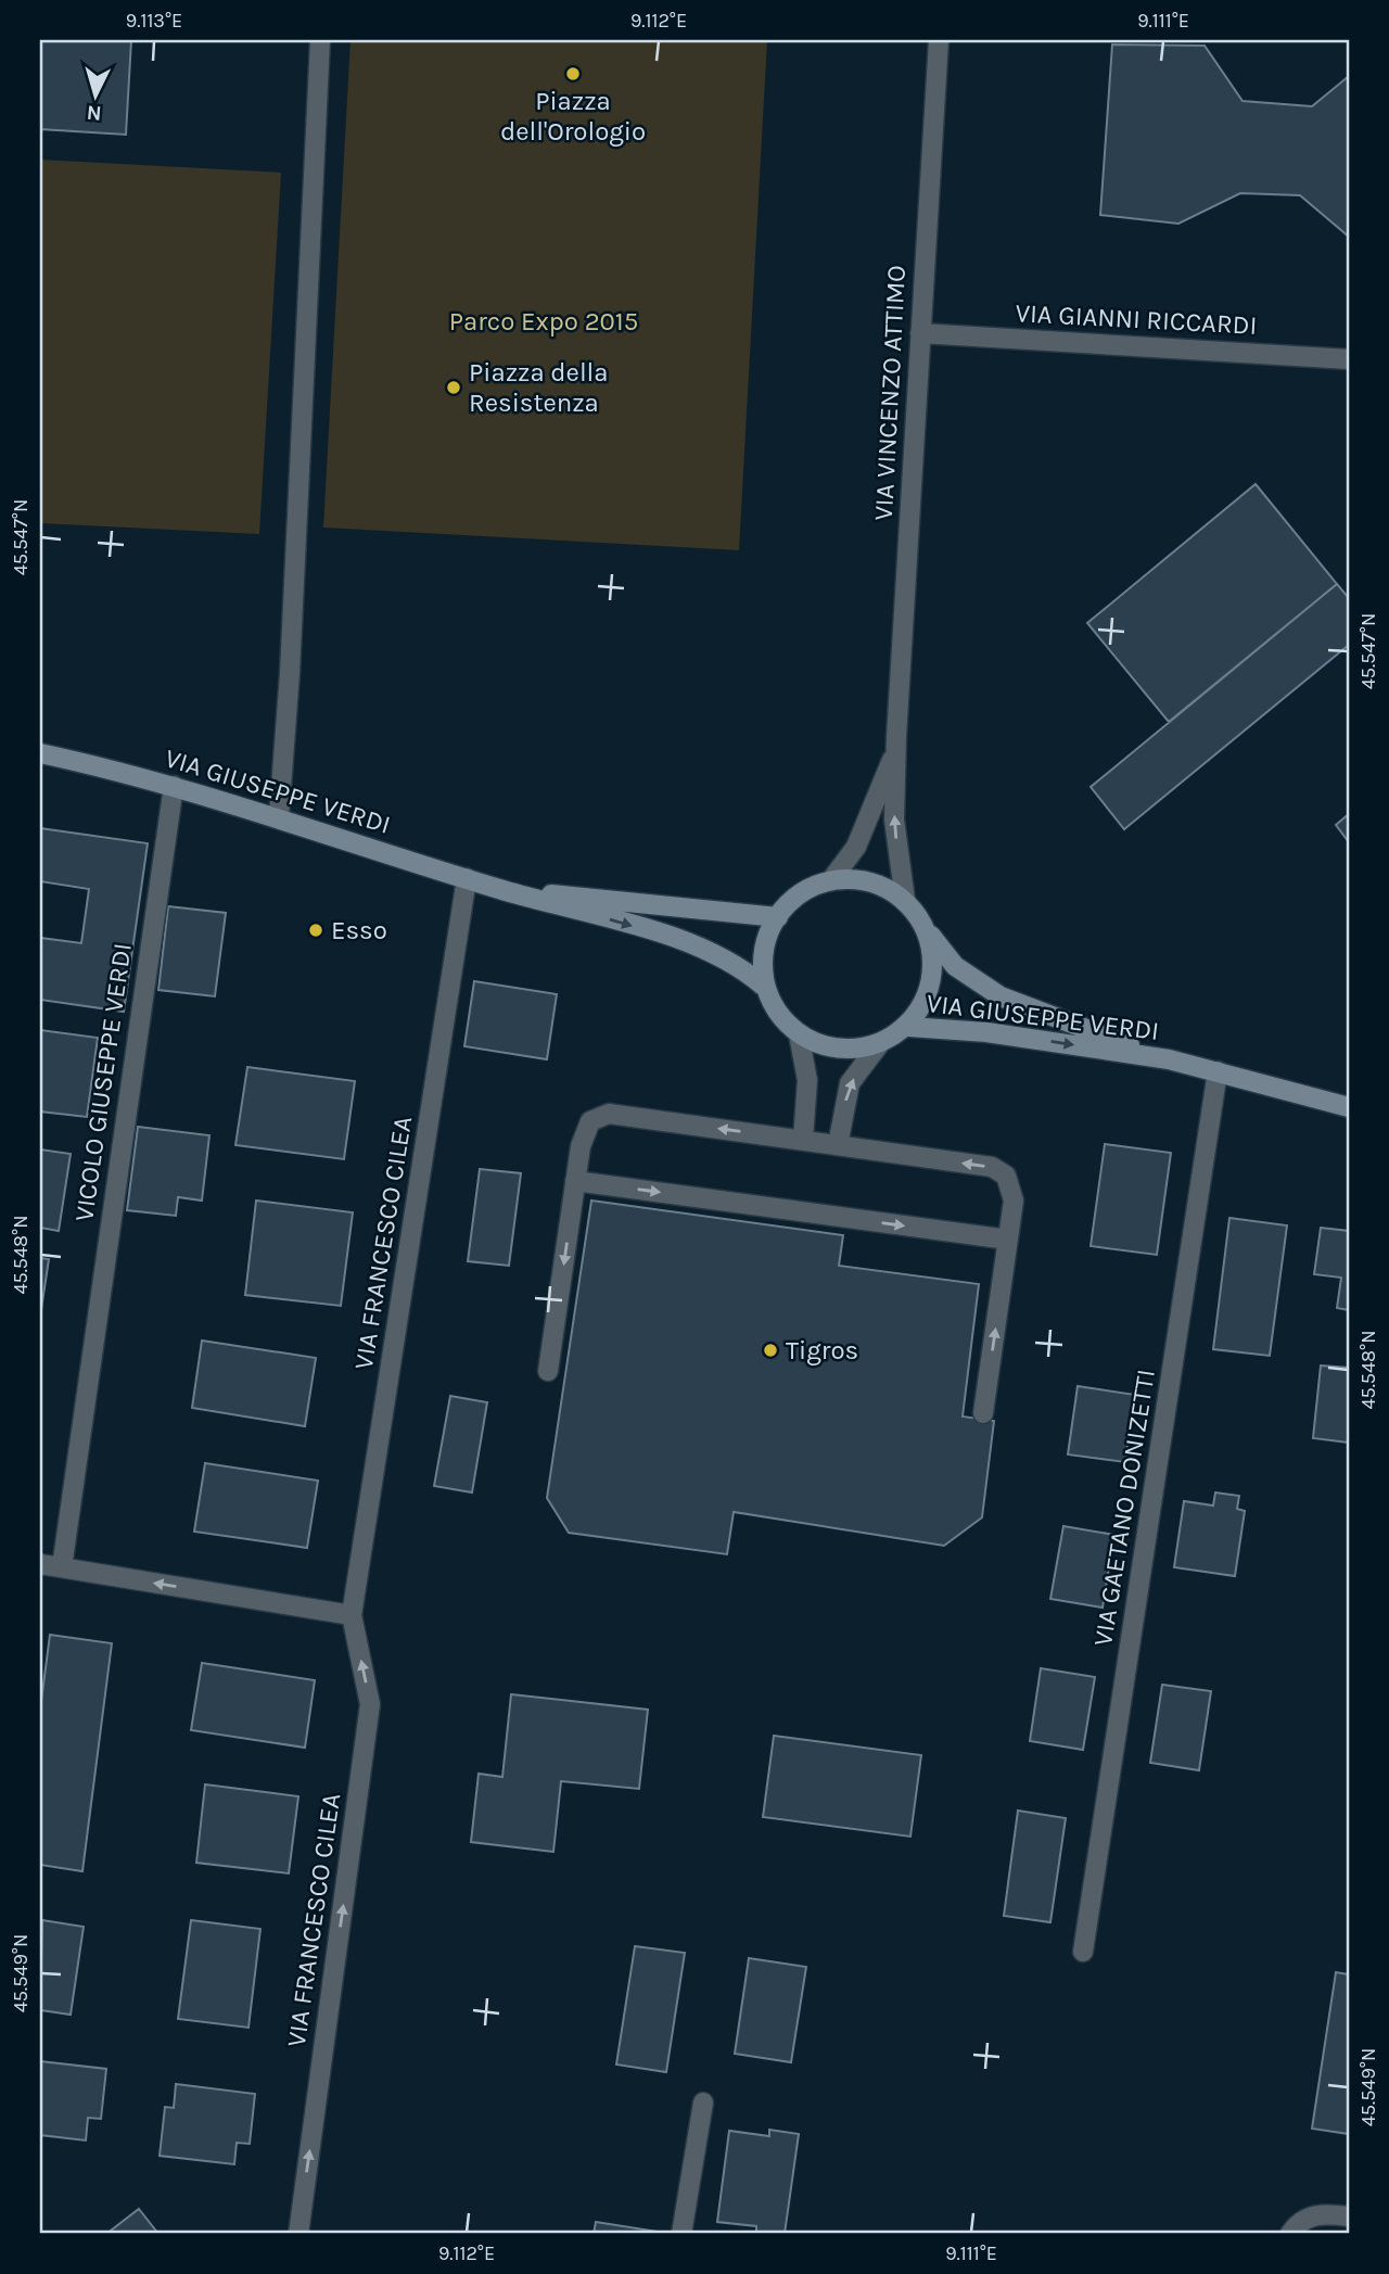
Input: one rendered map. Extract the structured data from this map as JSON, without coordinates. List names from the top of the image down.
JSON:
{
  "streets": {
    "street": [
      "VIA GIANNI RICCARDI",
      "VIA VINCENZO ATTIMO",
      "VIA GIUSEPPE VERDI",
      "VICOLO GIUSEPPE VERDI",
      "VIA FRANCESCO CILEA",
      "VIA GAETANO DONIZETTI"
    ]
  },
  "crossings": [
    ["VIA GIANNI RICCARDI", "VIA VINCENZO ATTIMO"],
    ["VIA VINCENZO ATTIMO", "VIA GIUSEPPE VERDI"],
    ["VIA GIUSEPPE VERDI", "VICOLO GIUSEPPE VERDI"],
    ["VIA GIUSEPPE VERDI", "VIA FRANCESCO CILEA"],
    ["VIA GIUSEPPE VERDI", "VIA GAETANO DONIZETTI"]
  ],
  "one_way": ["VIA FRANCESCO CILEA"],
  "parks": ["Parco Expo 2015"],
  "places": [
    "Piazza dell'Orologio",
    "Piazza della Resistenza",
    "Esso",
    "Tigros"
  ],
  "north": "bottom",
  "coordinates": [
    "9.113°E",
    "9.112°E",
    "9.111°E",
    "45.547°N",
    "45.548°N",
    "45.549°N"
  ]
}
